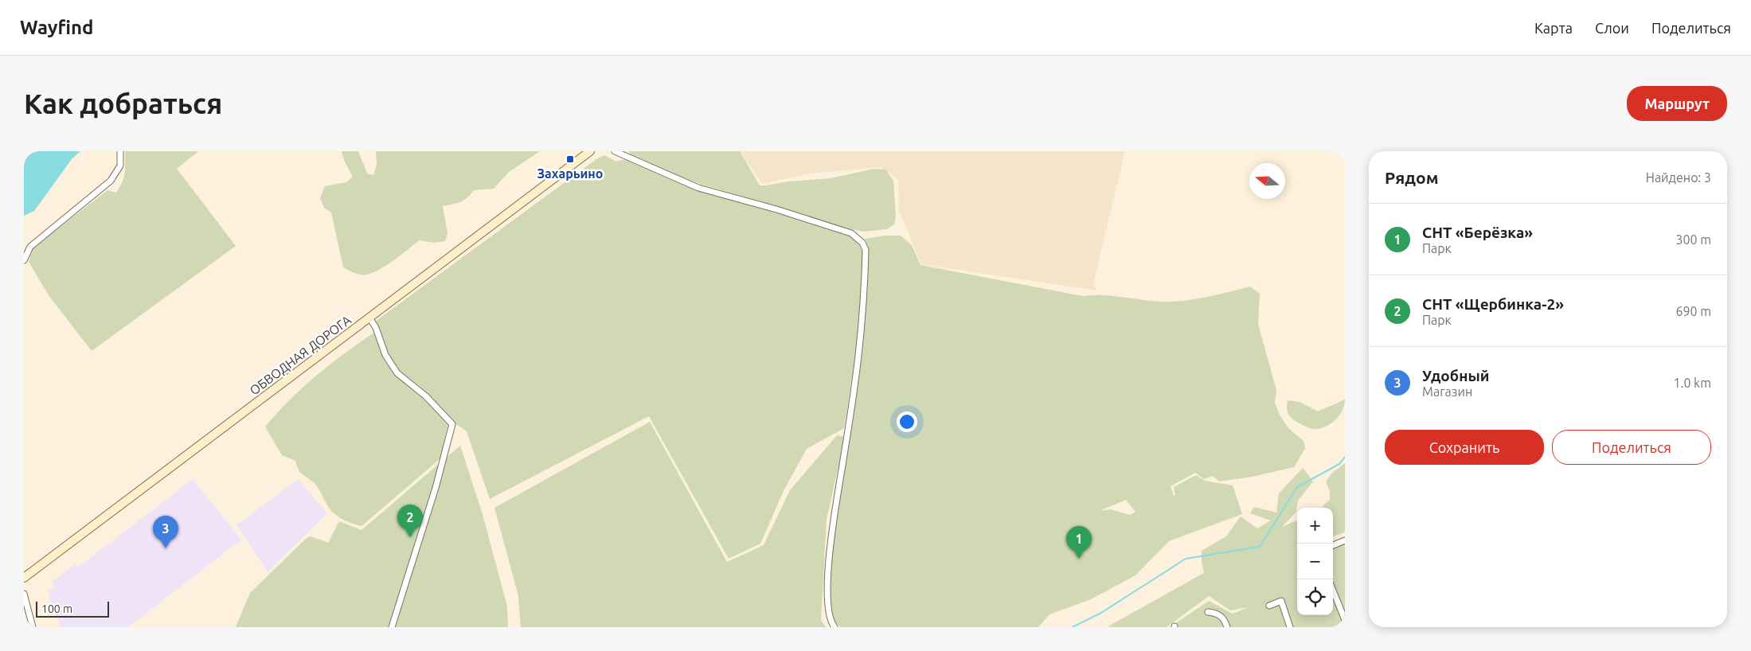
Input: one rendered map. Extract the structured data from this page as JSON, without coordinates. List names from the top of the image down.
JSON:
{
  "streets": {
    "main road": ["ОБВОДНАЯ ДОРОГА"]
  },
  "places": {
    "transit": ["Захарьино"]
  },
  "scale_bar": "100 m",
  "north": "left",
  "page": {
    "header": "Wayfind",
    "nav": ["Карта", "Слои", "Поделиться"],
    "buttons": [
      "Маршрут",
      ["Сохранить", "Поделиться"]
    ],
    "title": "Как добраться",
    "heading": ["Рядом", "Найдено: 3"],
    "list": [
      {
        "mark": "1",
        "name": "СНТ «Берёзка»",
        "note": "Парк",
        "value": "300 m"
      },
      {
        "mark": "2",
        "name": "СНТ «Щербинка-2»",
        "note": "Парк",
        "value": "690 m"
      },
      {
        "mark": "3",
        "name": "Удобный",
        "note": "Магазин",
        "value": "1.0 km"
      }
    ],
    "pins": ["2", "3", "1"],
    "map_buttons": ["+", "−"],
    "scale": "100 m"
  }
}
